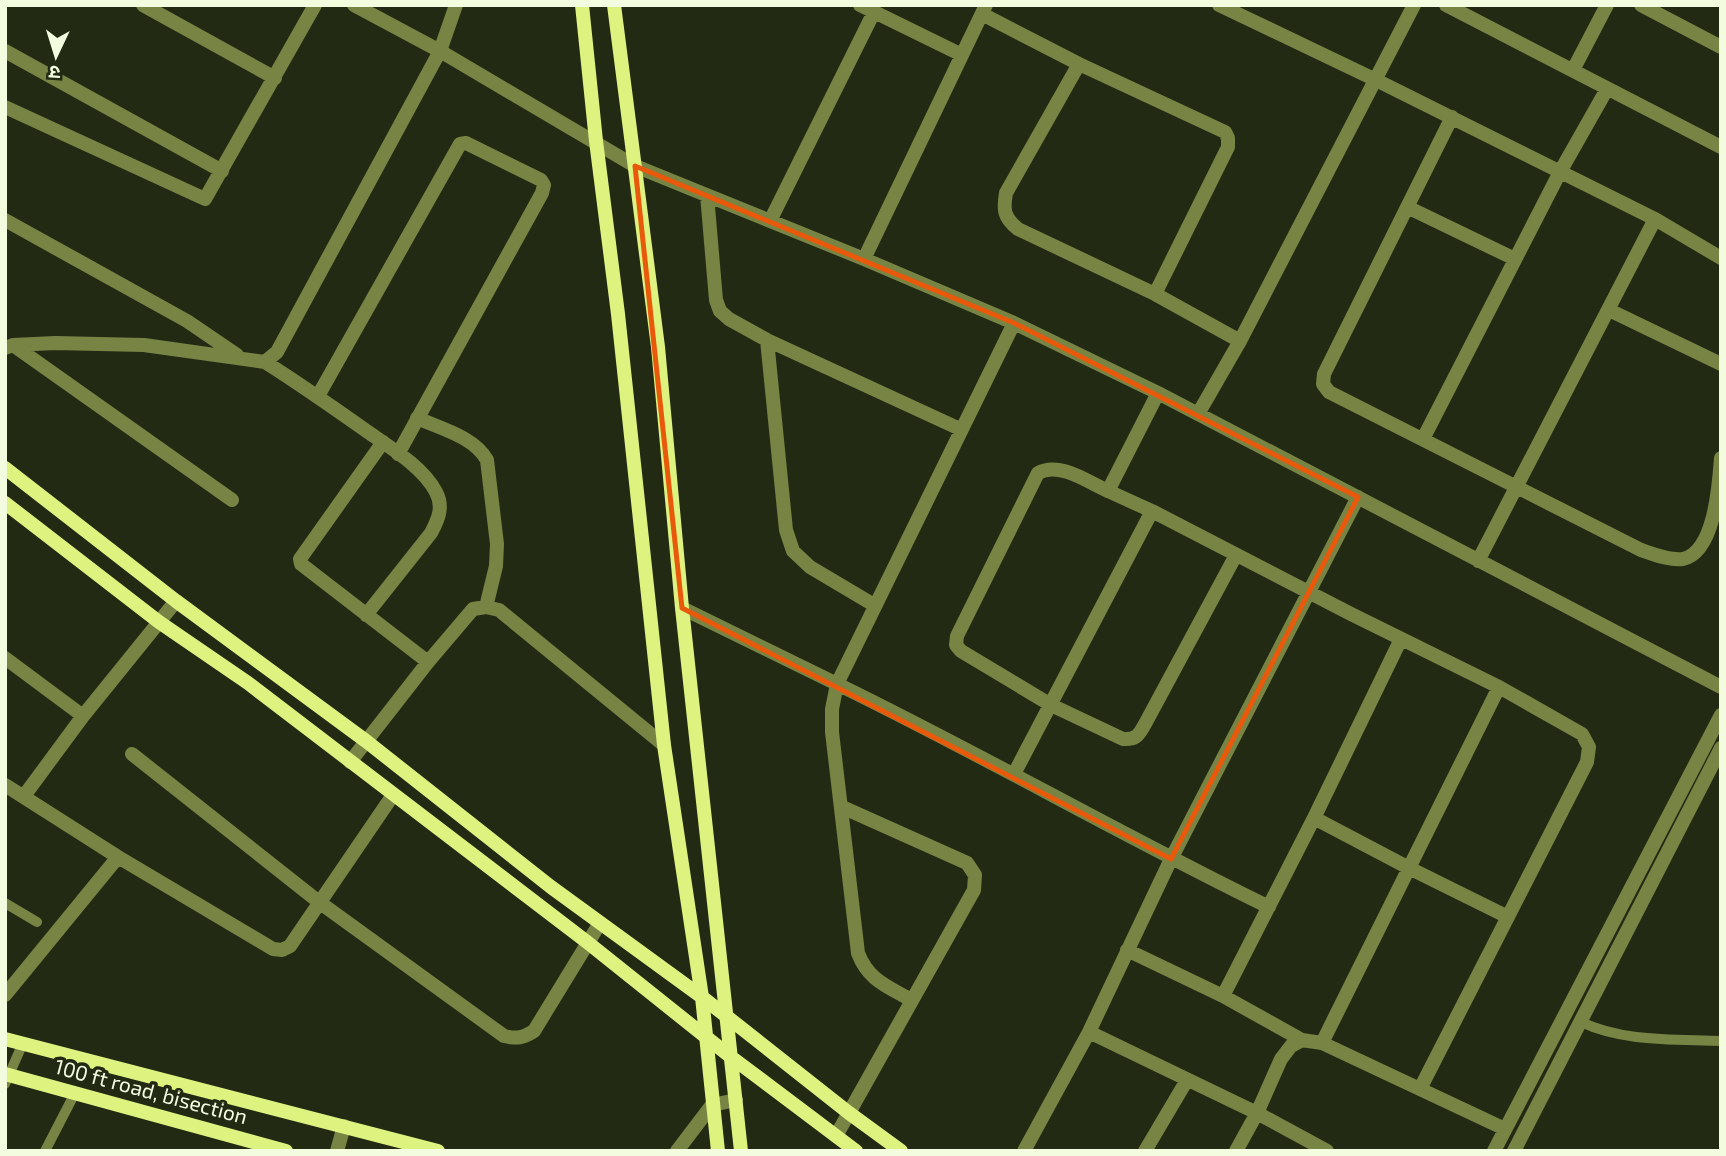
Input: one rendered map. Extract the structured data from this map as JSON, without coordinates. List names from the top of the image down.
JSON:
{
  "streets": {
    "street": ["100 ft road, bisection"]
  },
  "north": "bottom"
}
